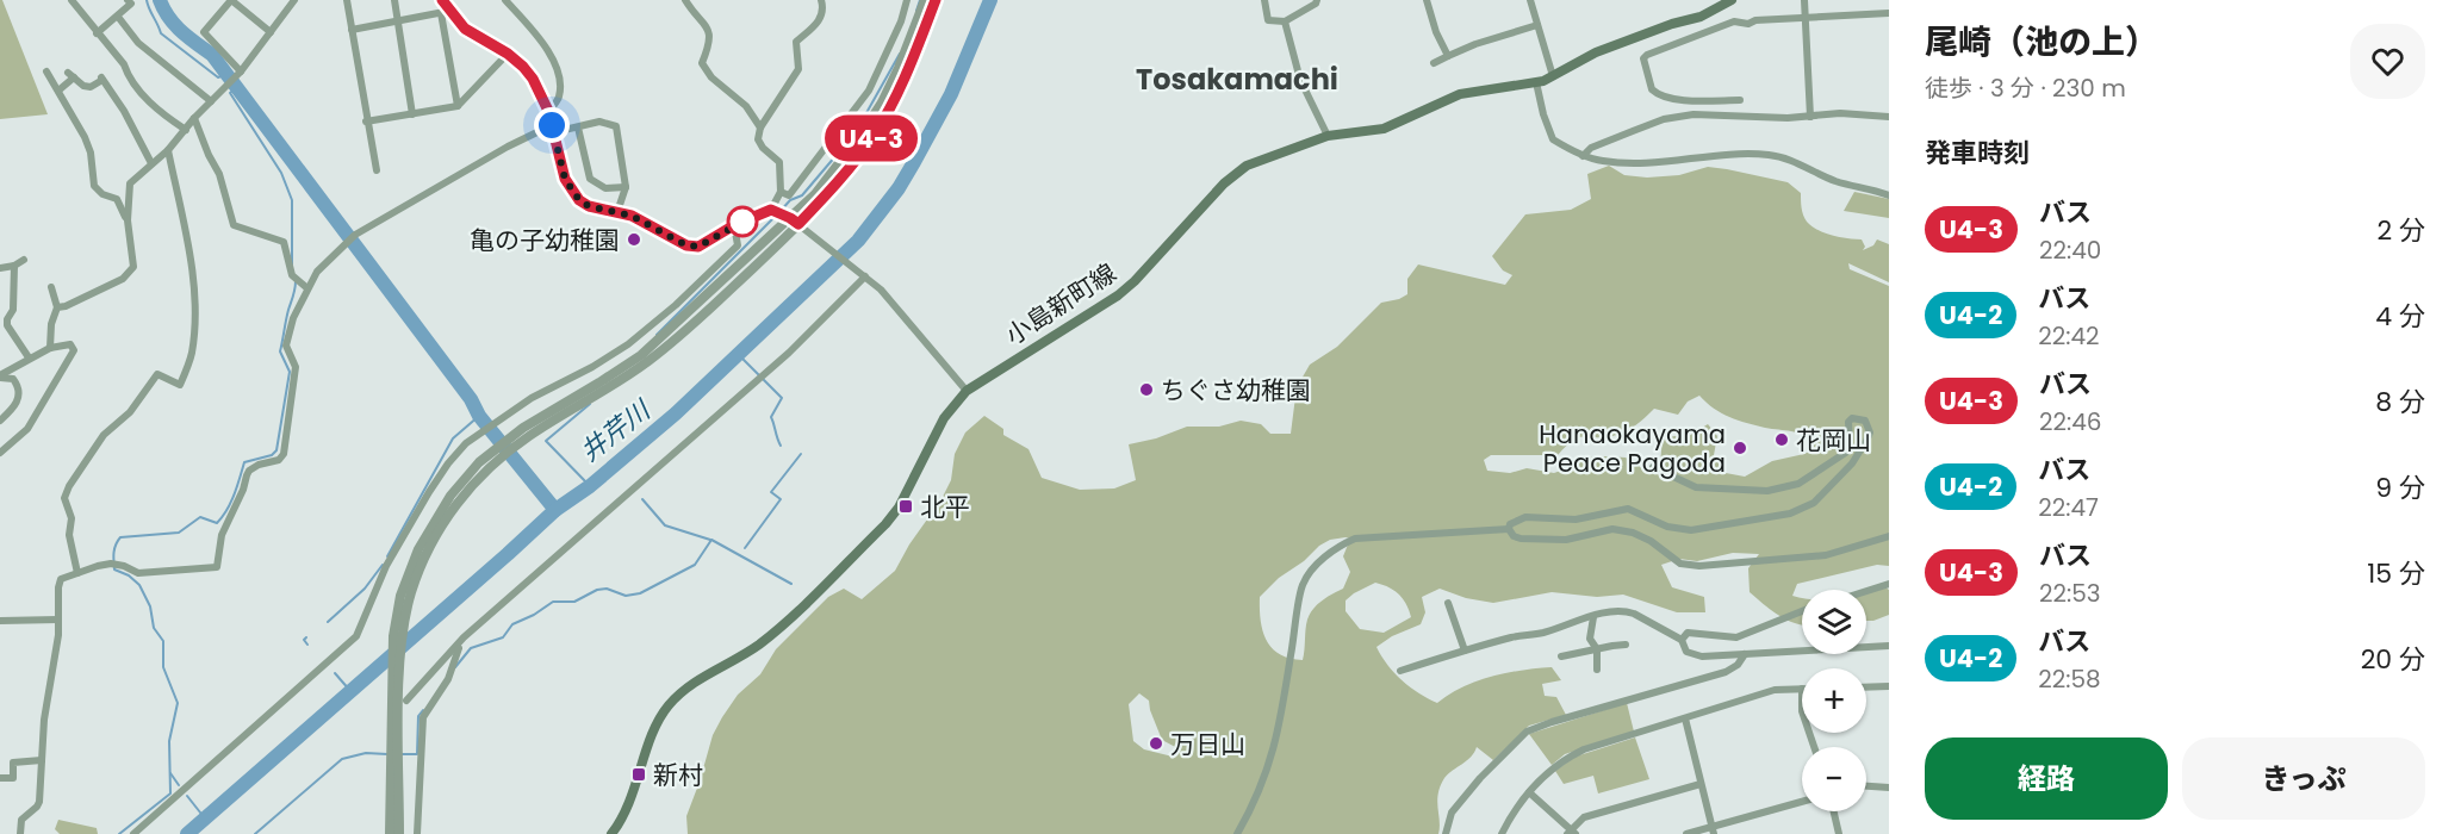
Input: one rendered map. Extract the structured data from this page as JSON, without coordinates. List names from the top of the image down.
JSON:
{
  "streets": {
    "main road": ["小島新町線"]
  },
  "districts": ["Tosakamachi"],
  "water": ["井芹川"],
  "places": {
    "other": [
      "亀の子幼稚園",
      "ちぐさ幼稚園",
      "花岡山",
      "Hanaokayama Peace Pagoda",
      "万日山"
    ],
    "transit": ["北平", "新村"]
  },
  "lines": ["bus line U4-3"],
  "page": {
    "on_map": "U4-3",
    "heading": [
      ["尾崎（池の上）", "徒歩 · 3 分 · 230 m"],
      "発車時刻"
    ],
    "list": [
      {
        "mark": "U4-3",
        "name": "バス",
        "note": "22:40",
        "value": "2 分"
      },
      {
        "mark": "U4-2",
        "name": "バス",
        "note": "22:42",
        "value": "4 分"
      },
      {
        "mark": "U4-3",
        "name": "バス",
        "note": "22:46",
        "value": "8 分"
      },
      {
        "mark": "U4-2",
        "name": "バス",
        "note": "22:47",
        "value": "9 分"
      },
      {
        "mark": "U4-3",
        "name": "バス",
        "note": "22:53",
        "value": "15 分"
      },
      {
        "mark": "U4-2",
        "name": "バス",
        "note": "22:58",
        "value": "20 分"
      }
    ],
    "map_buttons": ["+", "−"],
    "buttons": ["経路", "きっぷ"]
  }
}
